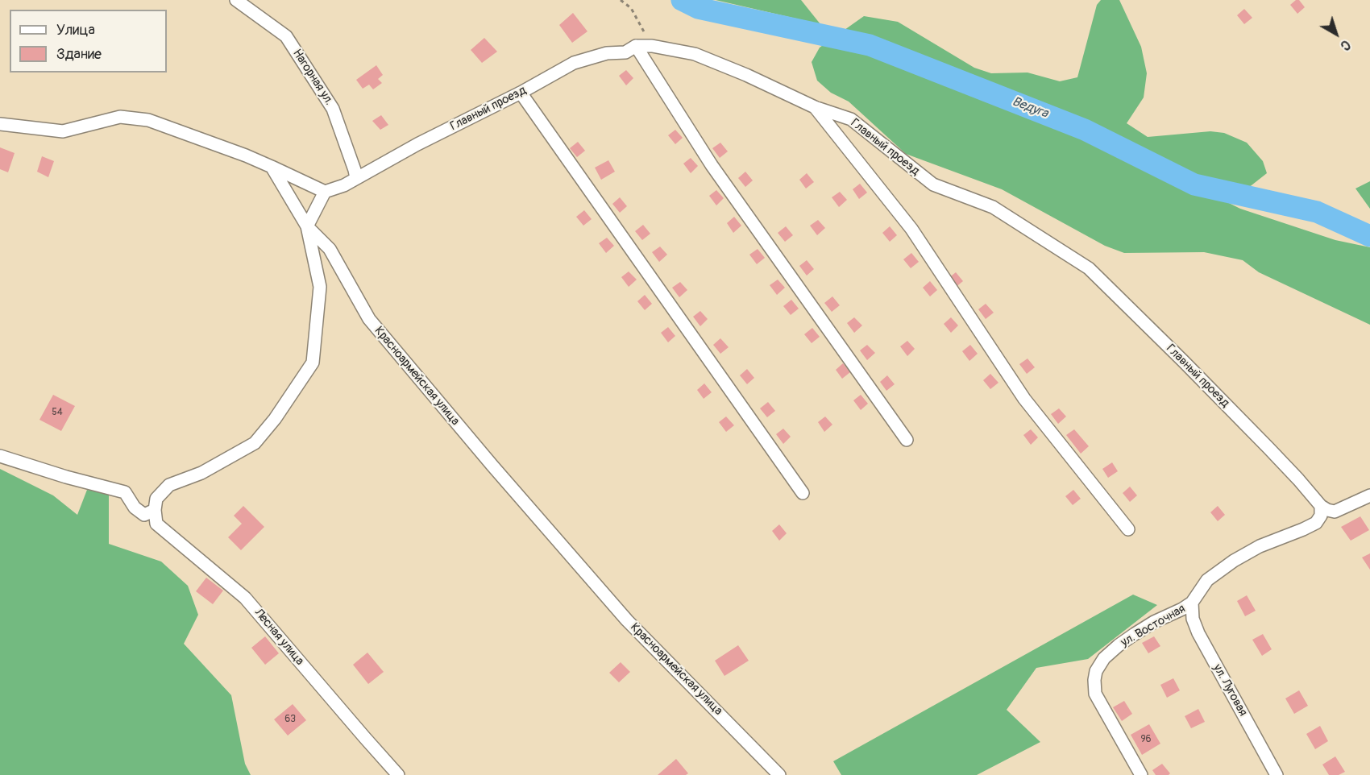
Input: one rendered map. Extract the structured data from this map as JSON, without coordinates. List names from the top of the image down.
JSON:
{
  "streets": {
    "street": [
      "Нагорная ул.",
      "Главный проезд",
      "Красноармейская улица",
      "ул. Восточная",
      "Лесная улица",
      "ул. Луговая"
    ]
  },
  "crossings": [
    ["Нагорная ул.", "Главный проезд"],
    ["ул. Восточная", "ул. Луговая"]
  ],
  "water": ["Ведуга"],
  "house_numbers": ["54", "63", "96"],
  "legend": ["Улица", "Здание"],
  "north": "bottom right"
}
